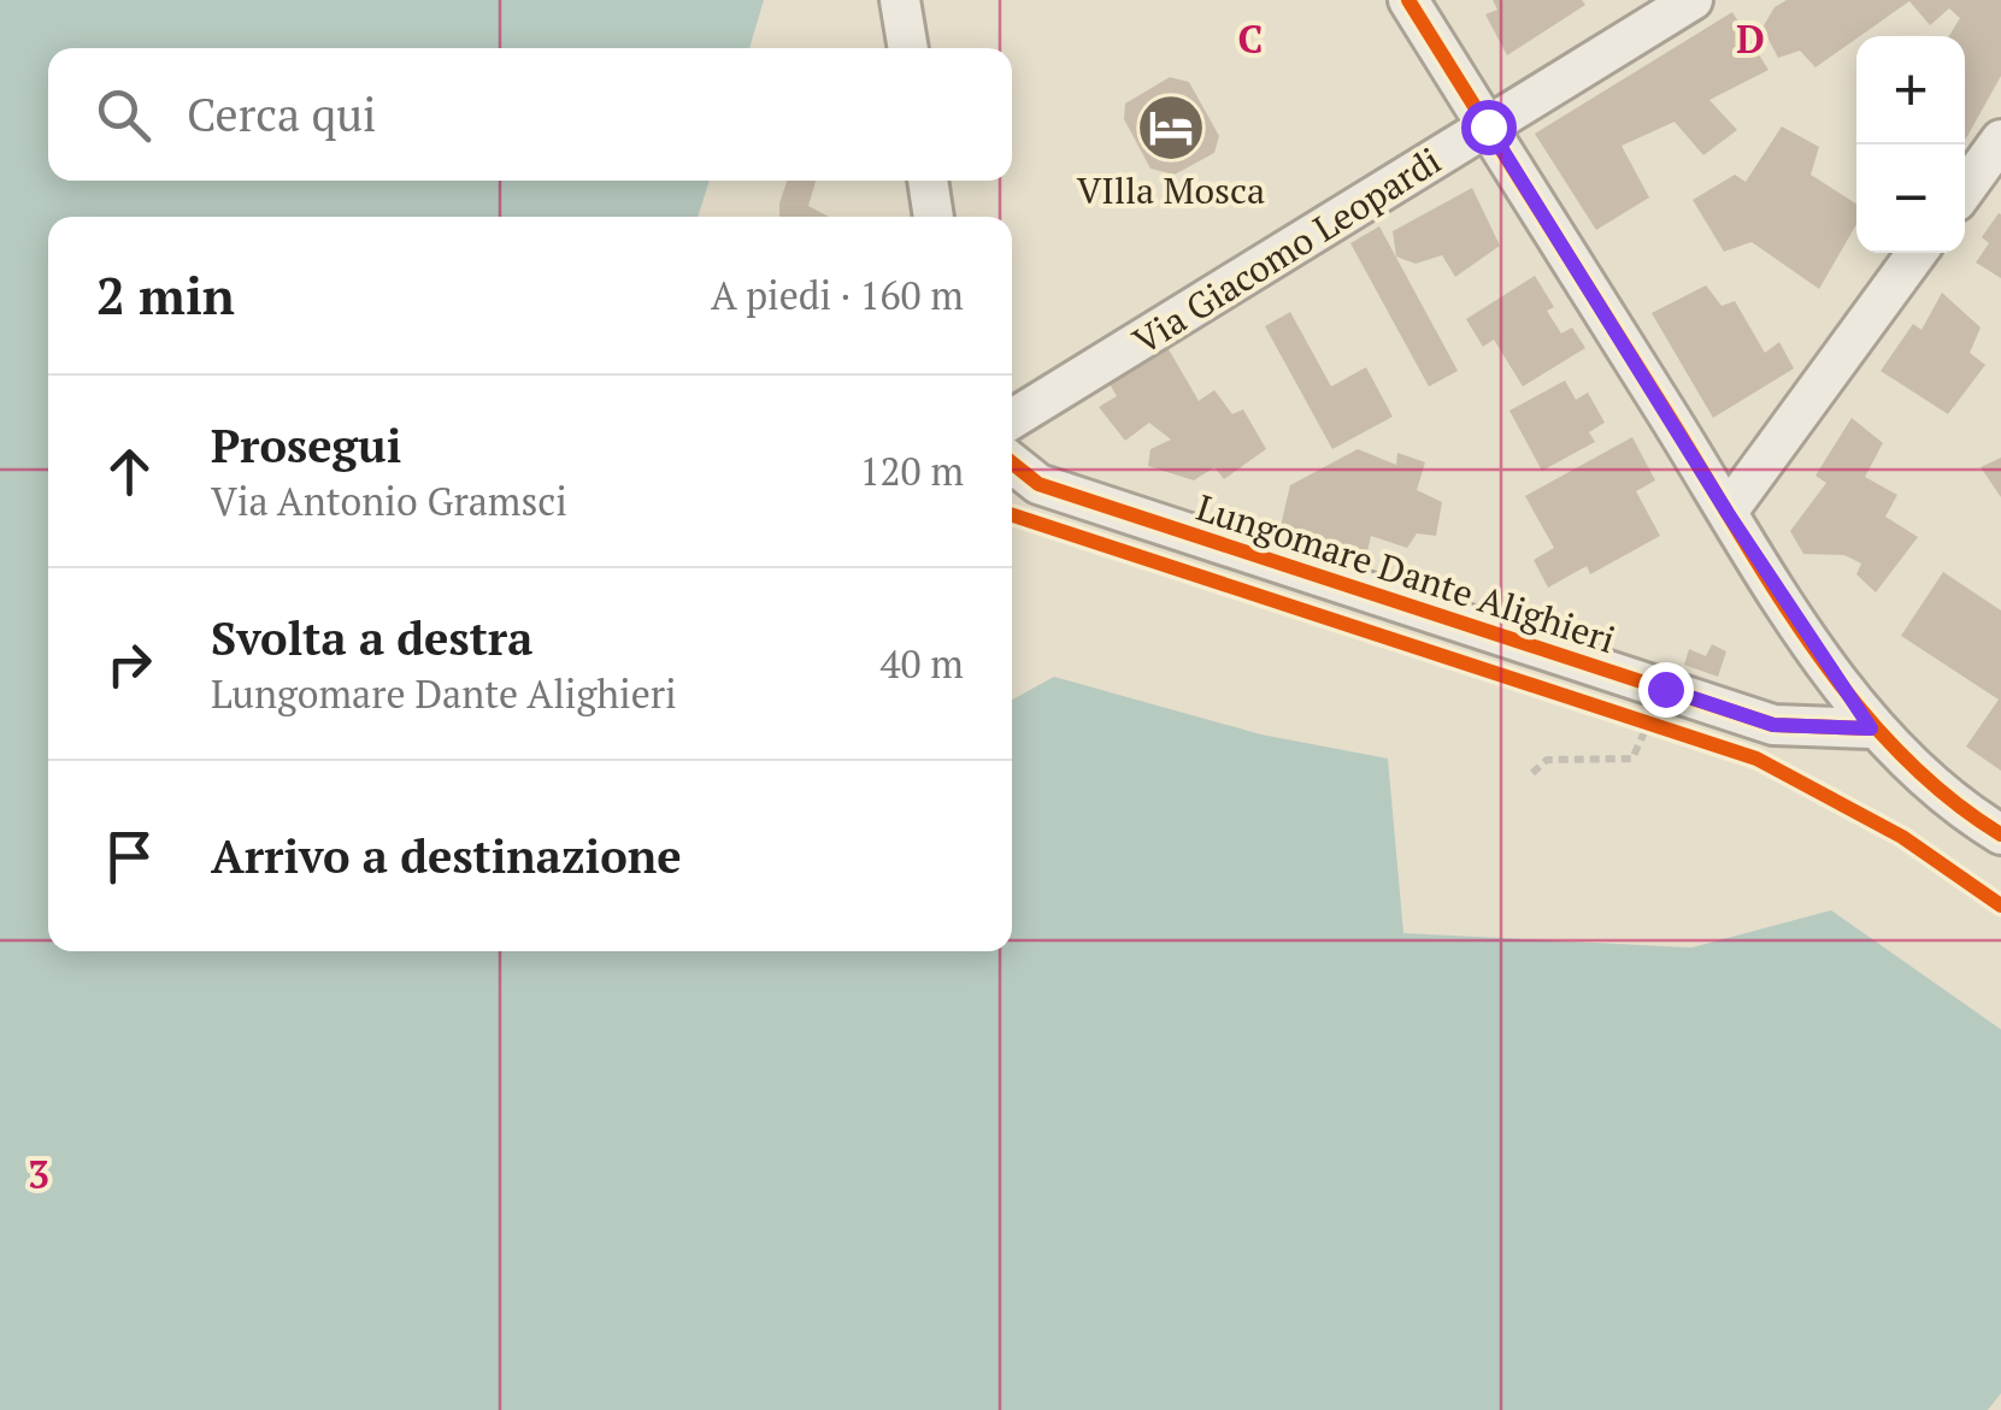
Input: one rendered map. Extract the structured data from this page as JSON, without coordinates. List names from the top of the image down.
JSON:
{
  "streets": {
    "street": ["Via Giacomo Leopardi", "Lungomare Dante Alighieri"]
  },
  "places": {
    "hotel": ["VIlla Mosca"]
  },
  "page": {
    "map_buttons": ["+", "−"],
    "search": "Cerca qui",
    "heading": ["2 min", "A piedi · 160 m"],
    "list": [
      ["Prosegui", "Via Antonio Gramsci", "120 m"],
      ["Svolta a destra", "Lungomare Dante Alighieri", "40 m"],
      "Arrivo a destinazione"
    ]
  },
  "grid": {
    "columns": ["C", "D"],
    "rows": ["3"]
  }
}
